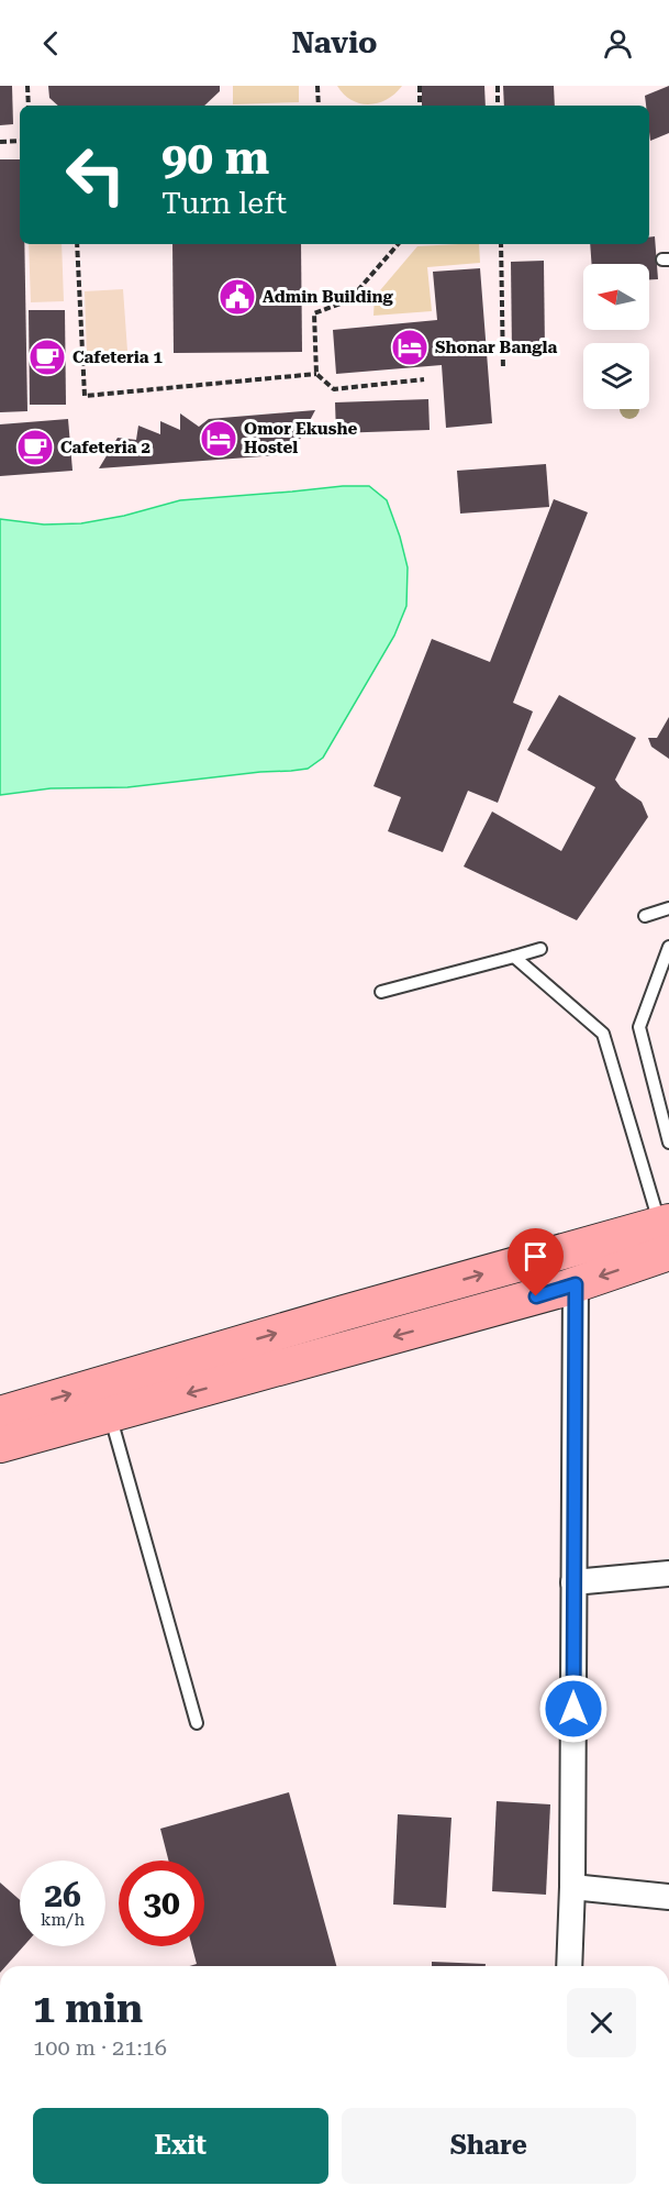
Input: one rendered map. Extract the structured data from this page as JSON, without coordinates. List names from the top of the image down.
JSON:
{
  "places": {
    "public building": ["Admin Building"],
    "hotel": ["Shonar Bangla", "Omor Ekushe Hostel"],
    "cafe": ["Cafeteria 1", "Cafeteria 2"]
  },
  "north": "left",
  "page": {
    "header": "Navio",
    "turn": ["90 m", "Turn left"],
    "speed": "26 km/h",
    "limit": "30",
    "heading": ["1 min", "100 m · 21:16"],
    "buttons": ["Exit", "Share"]
  }
}
